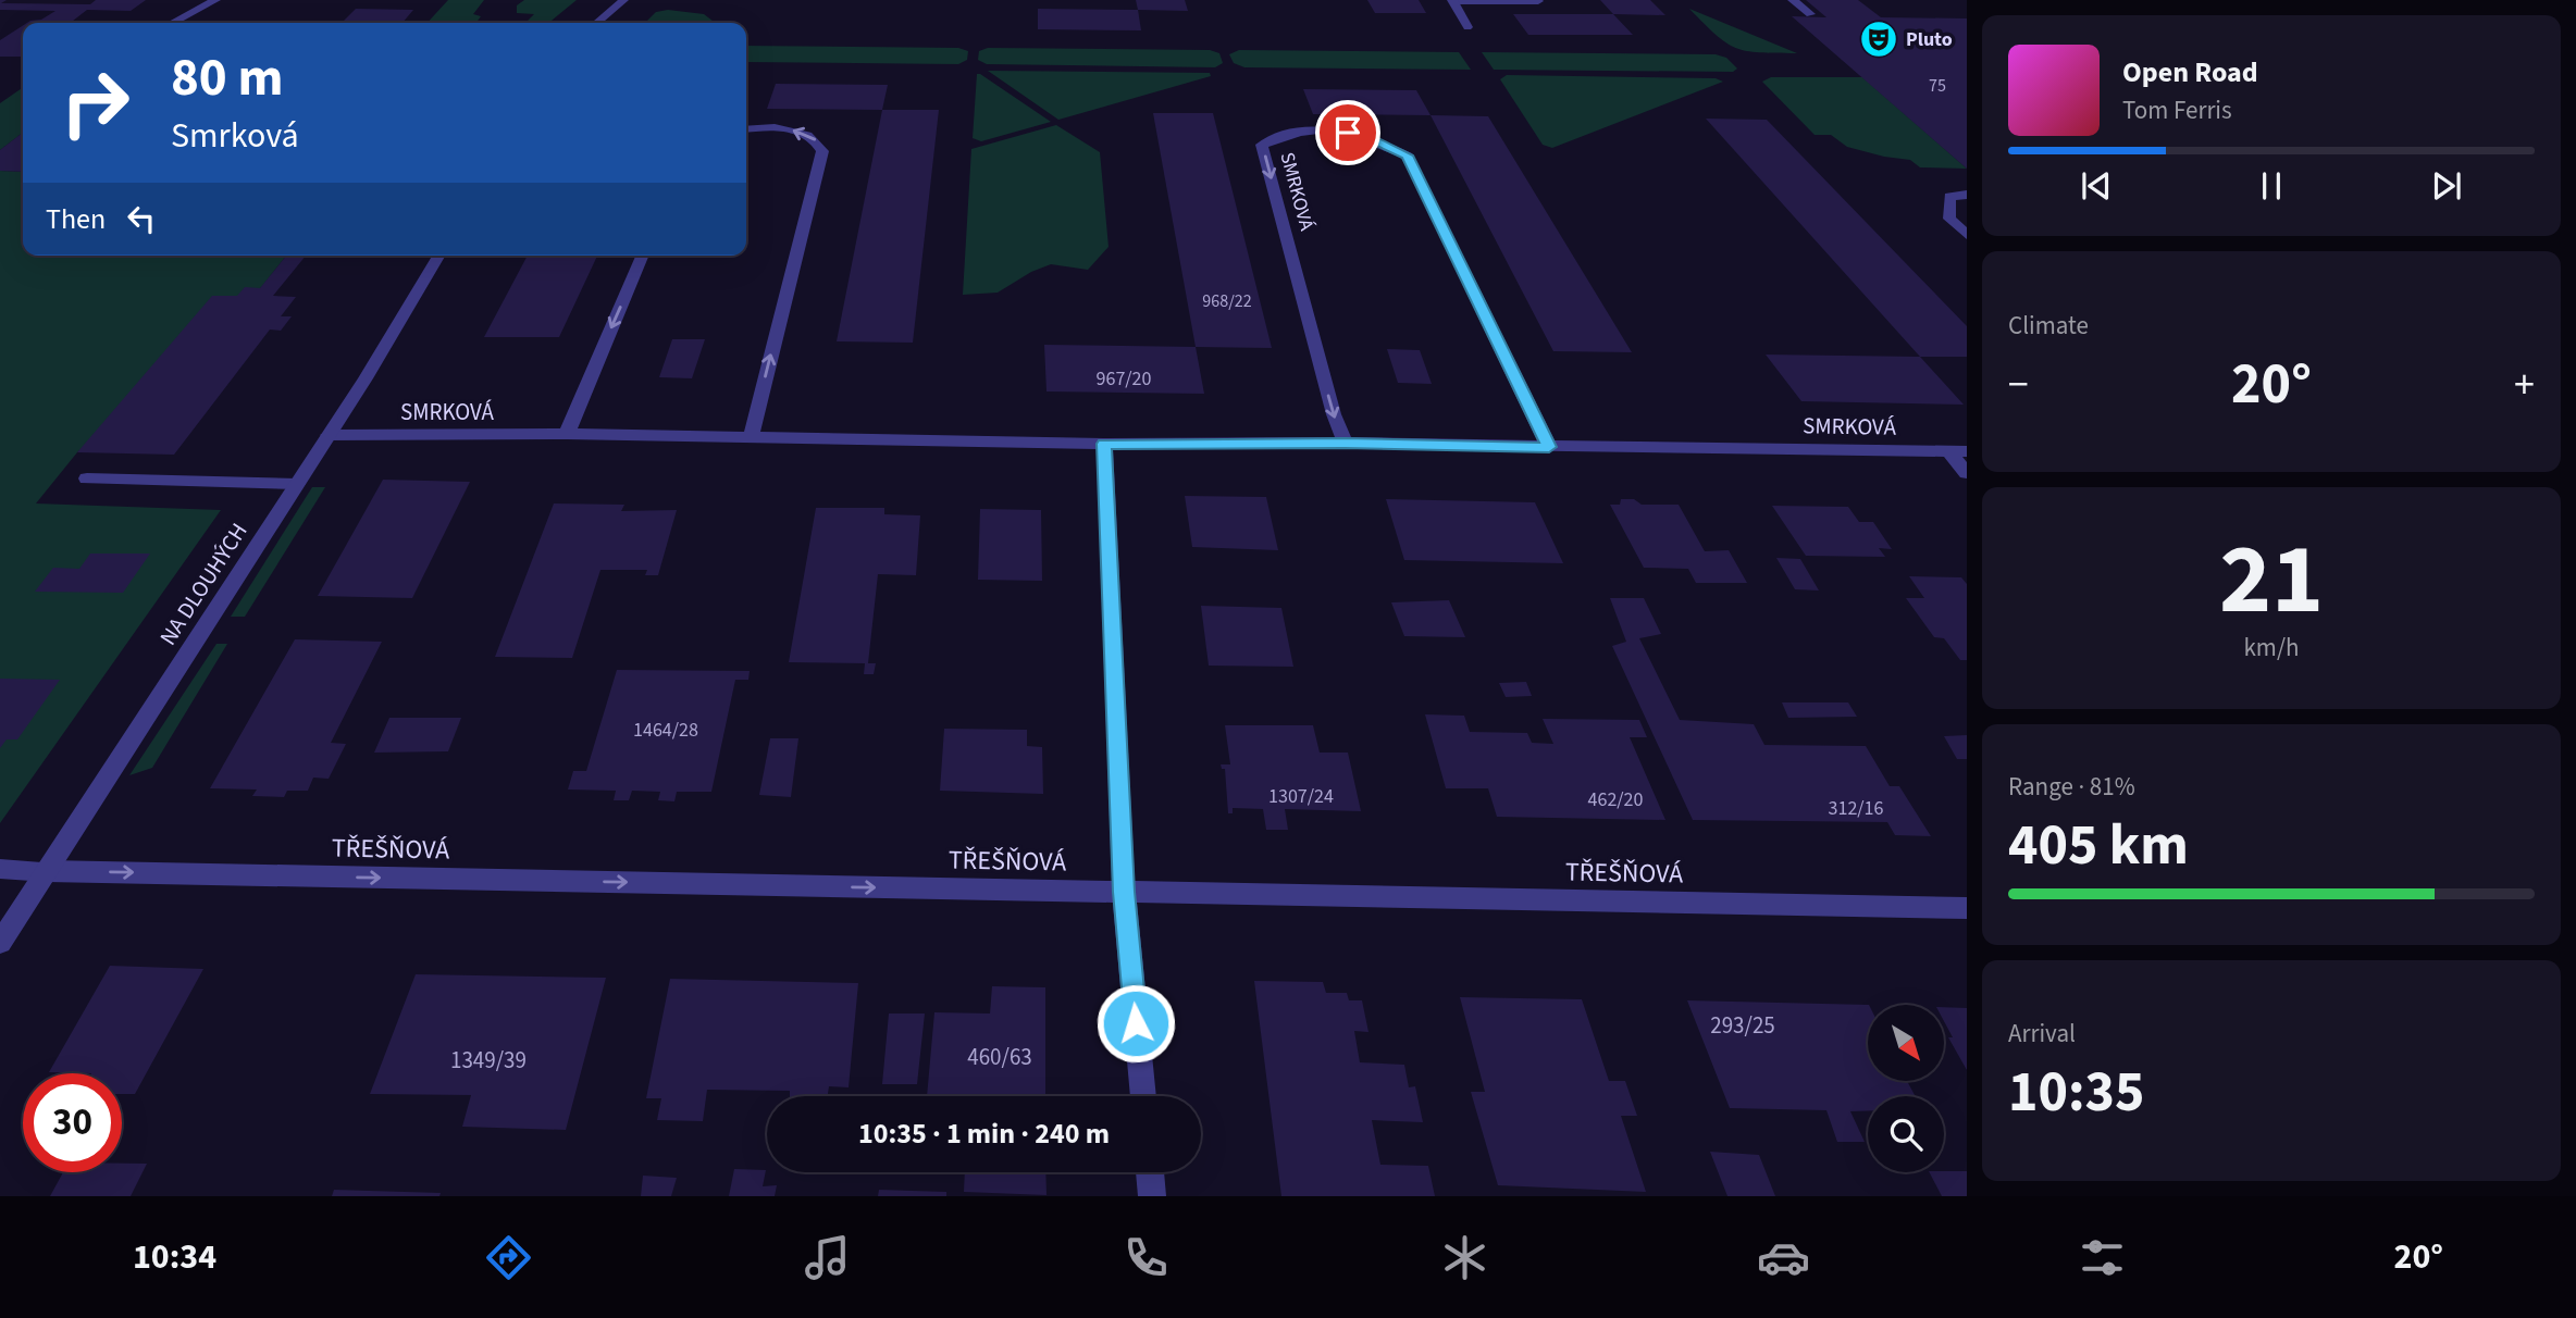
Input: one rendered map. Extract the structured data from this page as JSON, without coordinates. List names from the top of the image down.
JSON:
{
  "streets": {
    "street": ["SMRKOVÁ", "NA DLOUHÝCH", "TŘEŠŇOVÁ"]
  },
  "crossings": [
    ["SMRKOVÁ", "NA DLOUHÝCH"],
    ["NA DLOUHÝCH", "TŘEŠŇOVÁ"]
  ],
  "one_way": ["TŘEŠŇOVÁ"],
  "places": {
    "theatre": ["Pluto"]
  },
  "house_numbers": [
    "75",
    "968/22",
    "967/20",
    "1464/28",
    "1307/24",
    "462/20",
    "312/16",
    "293/25",
    "460/63",
    "1349/39"
  ],
  "north": "bottom right",
  "page": {
    "turn": ["80 m", "Smrková"],
    "song": ["Open Road", "Tom Ferris"],
    "then": "Then",
    "tile": [
      "Climate",
      ["21", "km/h"],
      ["Range · 81%", "405 km"],
      ["Arrival", "10:35"]
    ],
    "heat": ["−", "20°", "+"],
    "limit": "30",
    "trip": "10:35 · 1 min · 240 m",
    "tabs": ["10:34", "20°"]
  }
}
